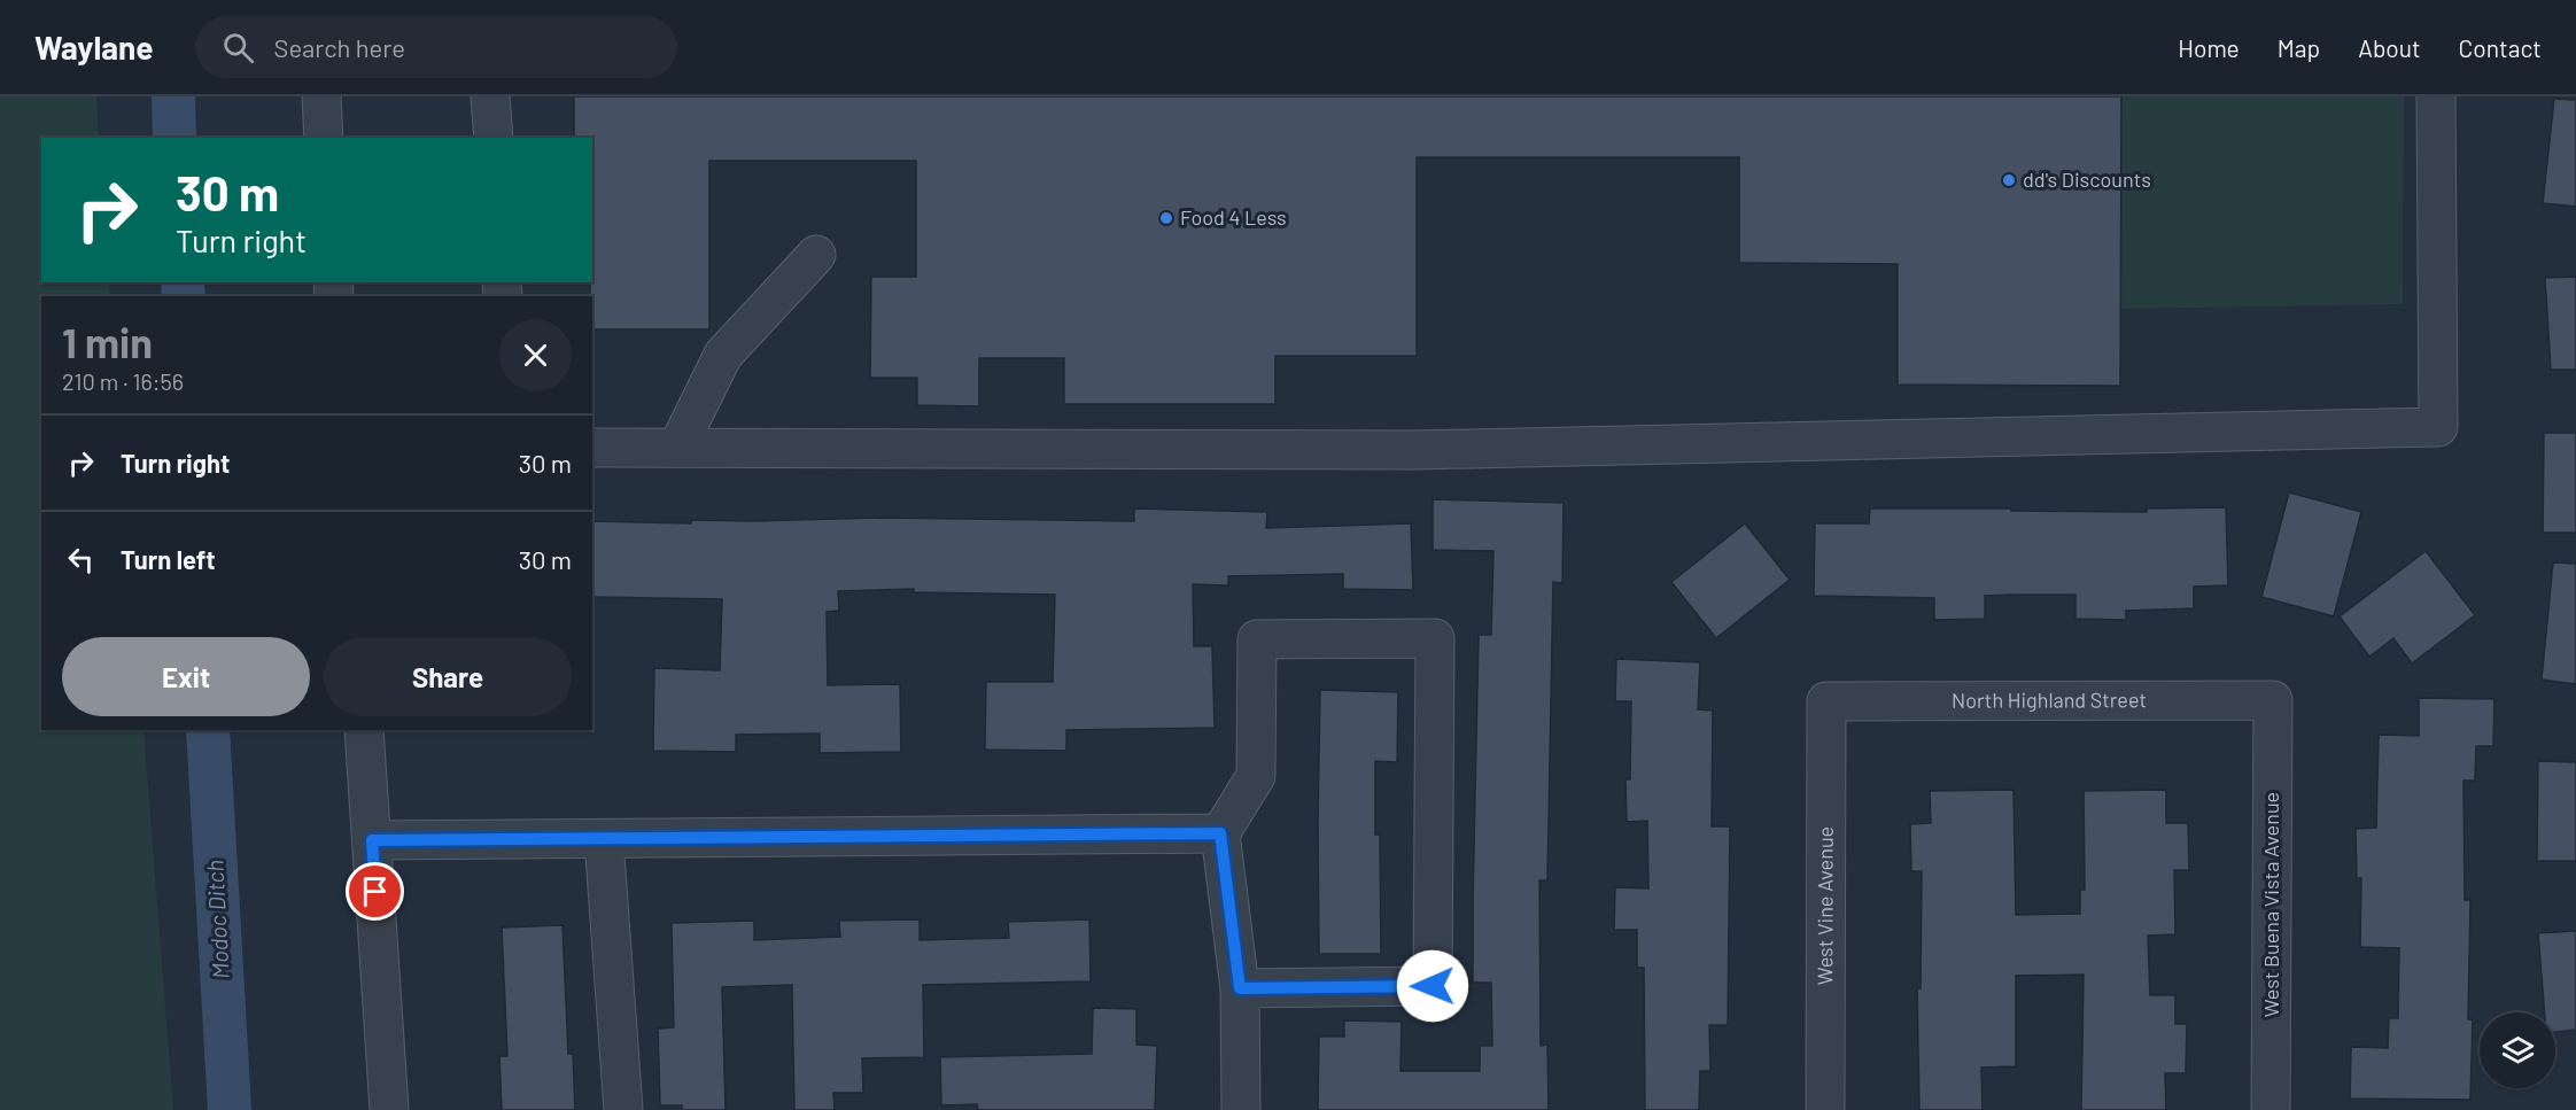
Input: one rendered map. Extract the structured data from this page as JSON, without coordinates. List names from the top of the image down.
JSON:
{
  "streets": {
    "street": ["North Highland Street", "West Buena Vista Avenue", "West Vine Avenue"]
  },
  "crossings": [
    ["North Highland Street", "West Buena Vista Avenue"],
    ["North Highland Street", "West Vine Avenue"]
  ],
  "water": ["Modoc Ditch"],
  "places": ["dd's Discounts", "Food 4 Less"],
  "page": {
    "header": "Waylane",
    "search": "Search here",
    "nav": [
      "Home",
      "Map",
      "About",
      "Contact"
    ],
    "turn": ["30 m", "Turn right"],
    "heading": ["1 min", "210 m · 16:56"],
    "list": [
      {
        "name": "Turn right",
        "value": "30 m"
      },
      {
        "name": "Turn left",
        "value": "30 m"
      }
    ],
    "buttons": ["Exit", "Share"]
  }
}
